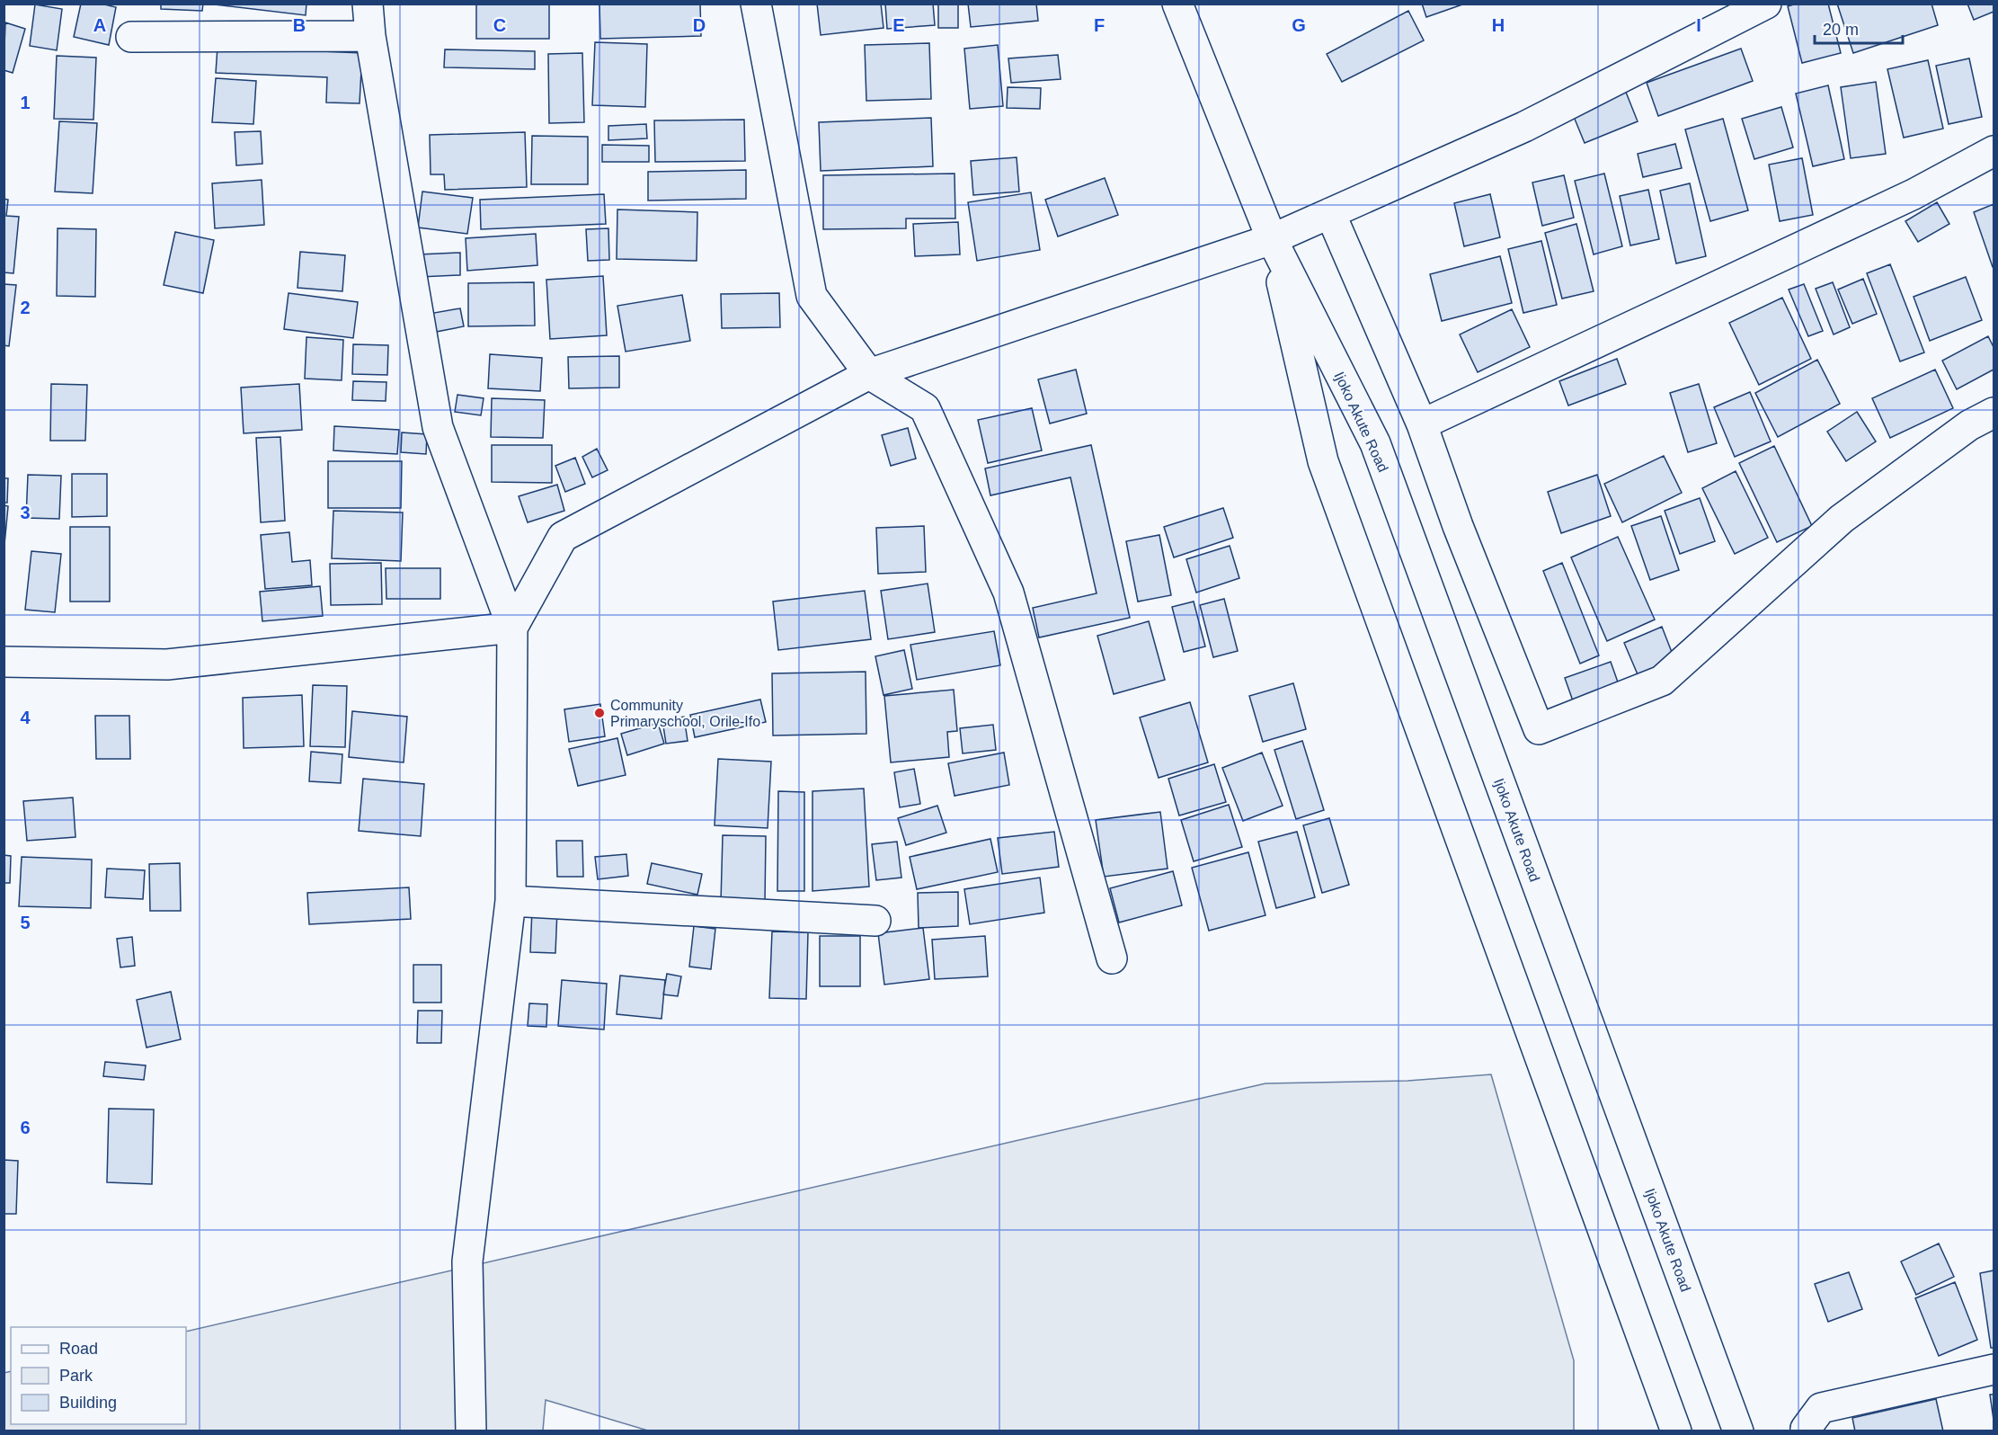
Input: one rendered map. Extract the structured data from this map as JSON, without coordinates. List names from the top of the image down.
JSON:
{
  "streets": {
    "street": ["Ijoko Akute Road"]
  },
  "places": ["Community Primaryschool, Orile-Ifo"],
  "legend": ["Road", "Park", "Building"],
  "scale_bar": "20 m",
  "grid": {
    "columns": [
      "A",
      "B",
      "C",
      "D",
      "E",
      "F",
      "G",
      "H",
      "I"
    ],
    "rows": [
      "1",
      "2",
      "3",
      "4",
      "5",
      "6"
    ]
  }
}
